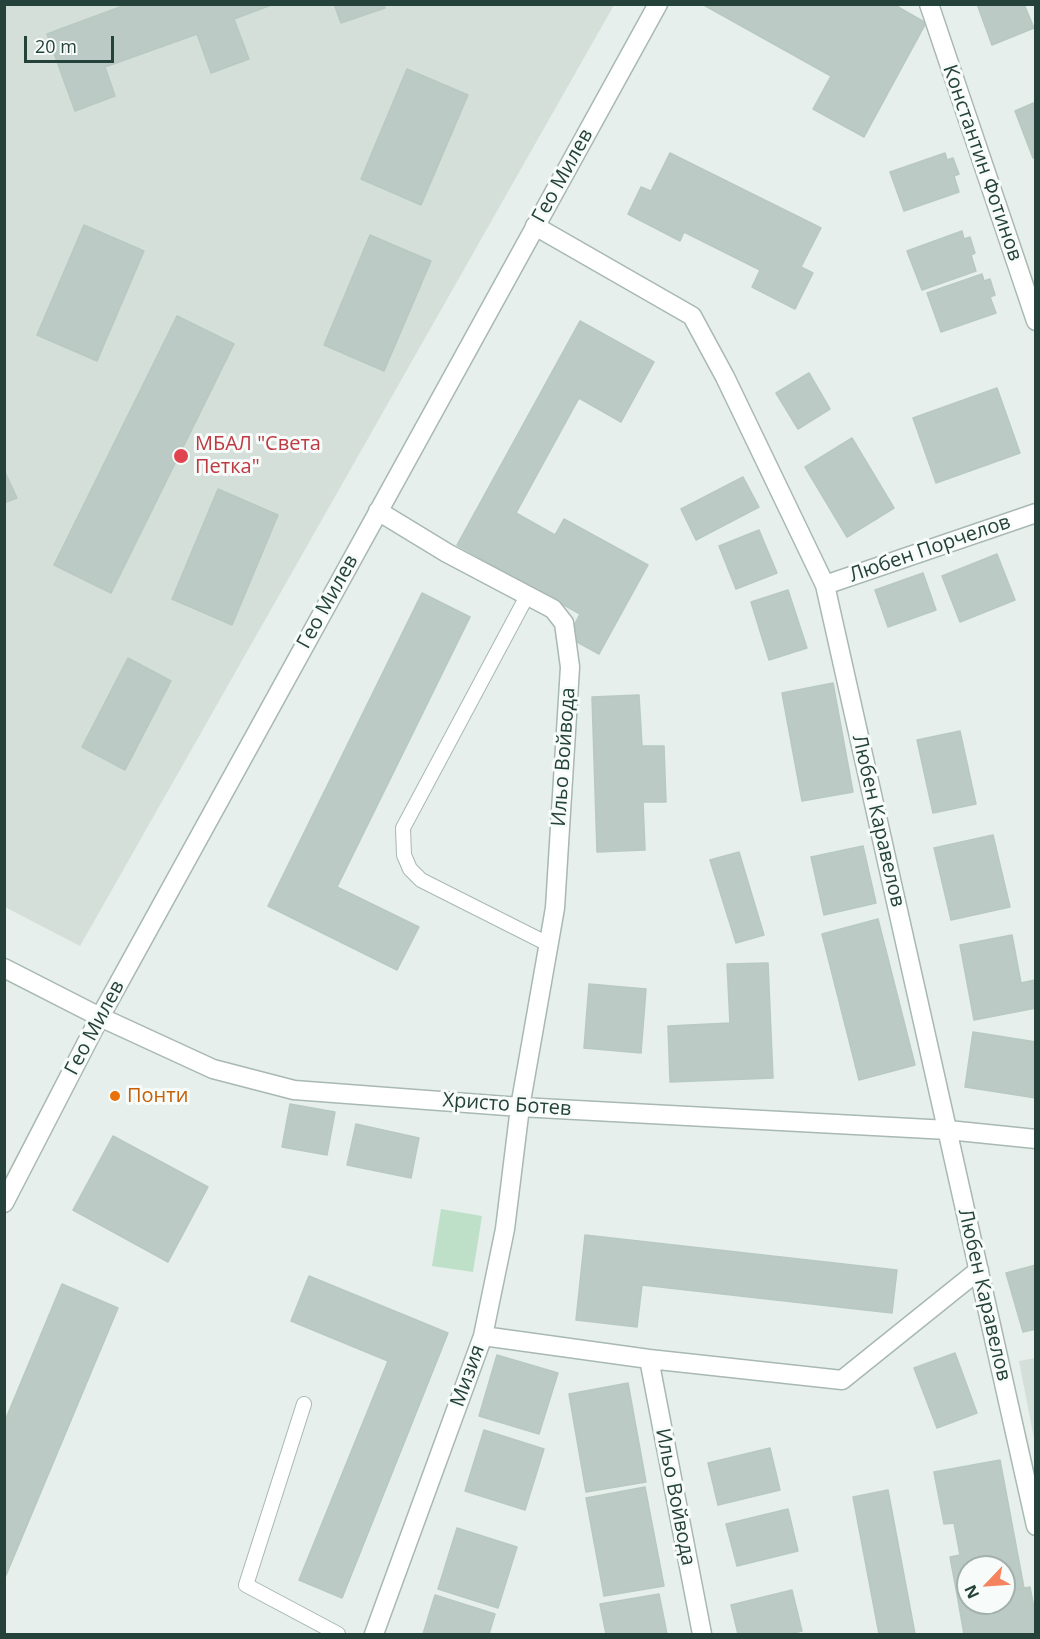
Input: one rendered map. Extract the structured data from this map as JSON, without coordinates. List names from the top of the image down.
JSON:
{
  "streets": {
    "street": [
      "Константин Фотинов",
      "Гео Милев",
      "Любен Порчелов",
      "Ильо Войвода",
      "Любен Каравелов",
      "Христо Ботев",
      "Мизия"
    ]
  },
  "crossings": [
    ["Гео Милев", "Ильо Войвода"],
    ["Гео Милев", "Любен Каравелов"],
    ["Гео Милев", "Христо Ботев"],
    ["Любен Порчелов", "Любен Каравелов"],
    ["Ильо Войвода", "Христо Ботев"],
    ["Ильо Войвода", "Мизия"],
    ["Любен Каравелов", "Христо Ботев"],
    ["Христо Ботев", "Мизия"]
  ],
  "places": ["МБАЛ \"Света Петка\"", "Понти"],
  "scale_bar": "20 m",
  "north": "bottom left"
}
